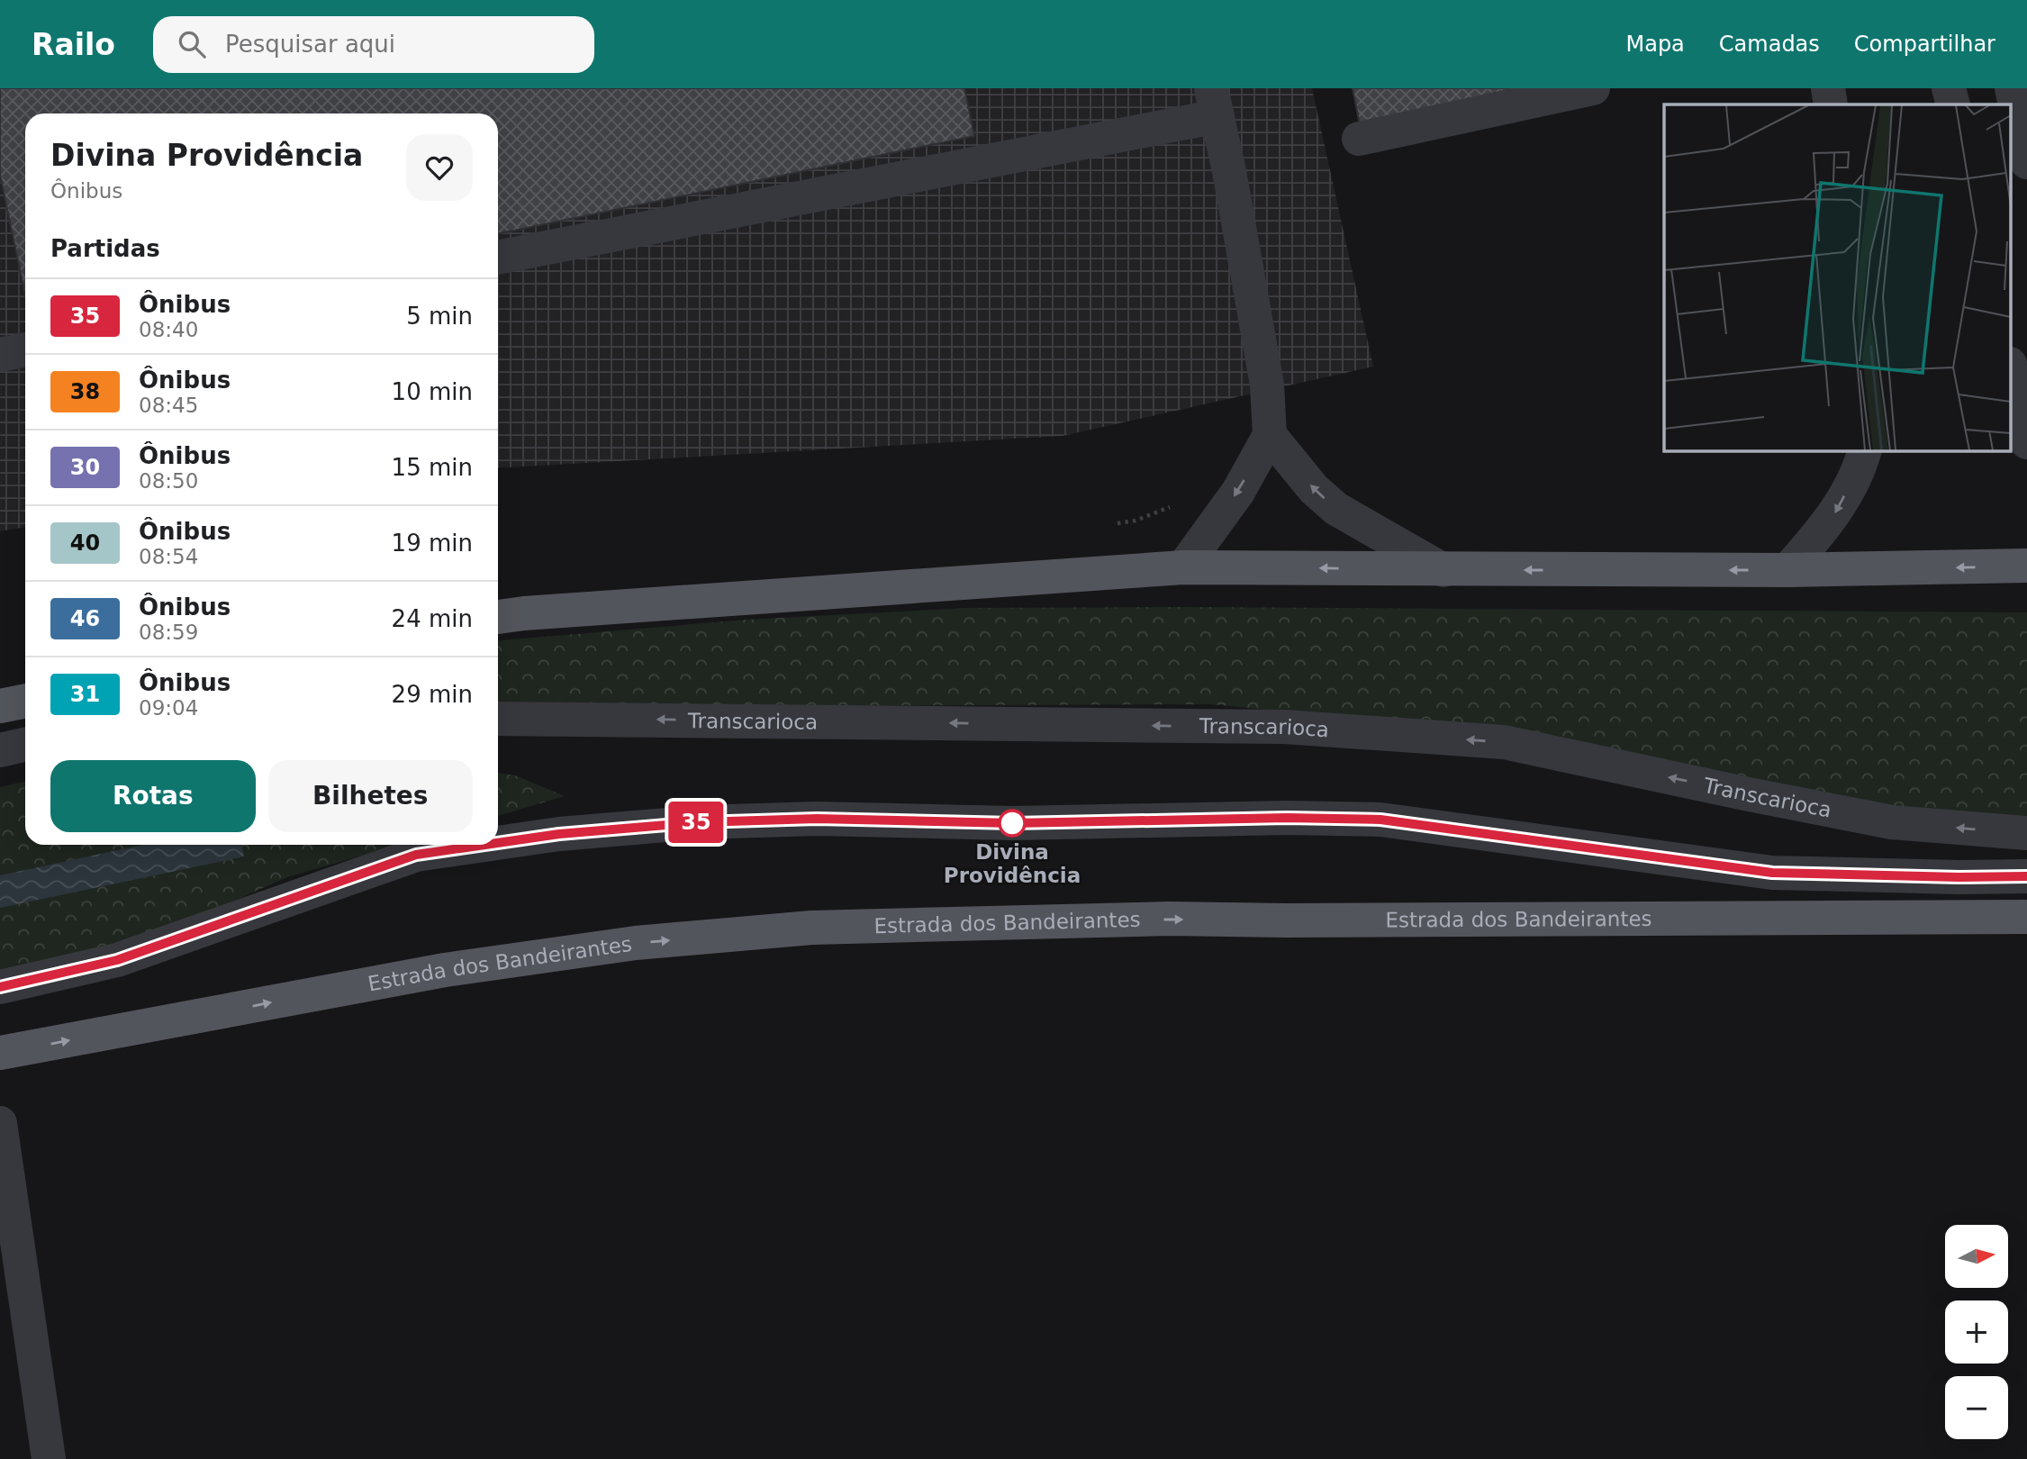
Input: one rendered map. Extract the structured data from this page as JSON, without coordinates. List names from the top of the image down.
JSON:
{
  "streets": {
    "main road": ["Estrada dos Bandeirantes"],
    "street": ["Transcarioca"]
  },
  "one_way": ["Estrada dos Bandeirantes"],
  "places": ["Divina Providência"],
  "lines": ["bus line 35"],
  "north": "right",
  "page": {
    "header": "Railo",
    "search": "Pesquisar aqui",
    "nav": ["Mapa", "Camadas", "Compartilhar"],
    "on_map": "35",
    "heading": [
      ["Divina Providência", "Ônibus"],
      "Partidas"
    ],
    "list": [
      {
        "mark": "35",
        "name": "Ônibus",
        "note": "08:40",
        "value": "5 min"
      },
      {
        "mark": "38",
        "name": "Ônibus",
        "note": "08:45",
        "value": "10 min"
      },
      {
        "mark": "30",
        "name": "Ônibus",
        "note": "08:50",
        "value": "15 min"
      },
      {
        "mark": "40",
        "name": "Ônibus",
        "note": "08:54",
        "value": "19 min"
      },
      {
        "mark": "46",
        "name": "Ônibus",
        "note": "08:59",
        "value": "24 min"
      },
      {
        "mark": "31",
        "name": "Ônibus",
        "note": "09:04",
        "value": "29 min"
      }
    ],
    "buttons": ["Rotas", "Bilhetes"],
    "map_buttons": ["+", "−"]
  }
}
